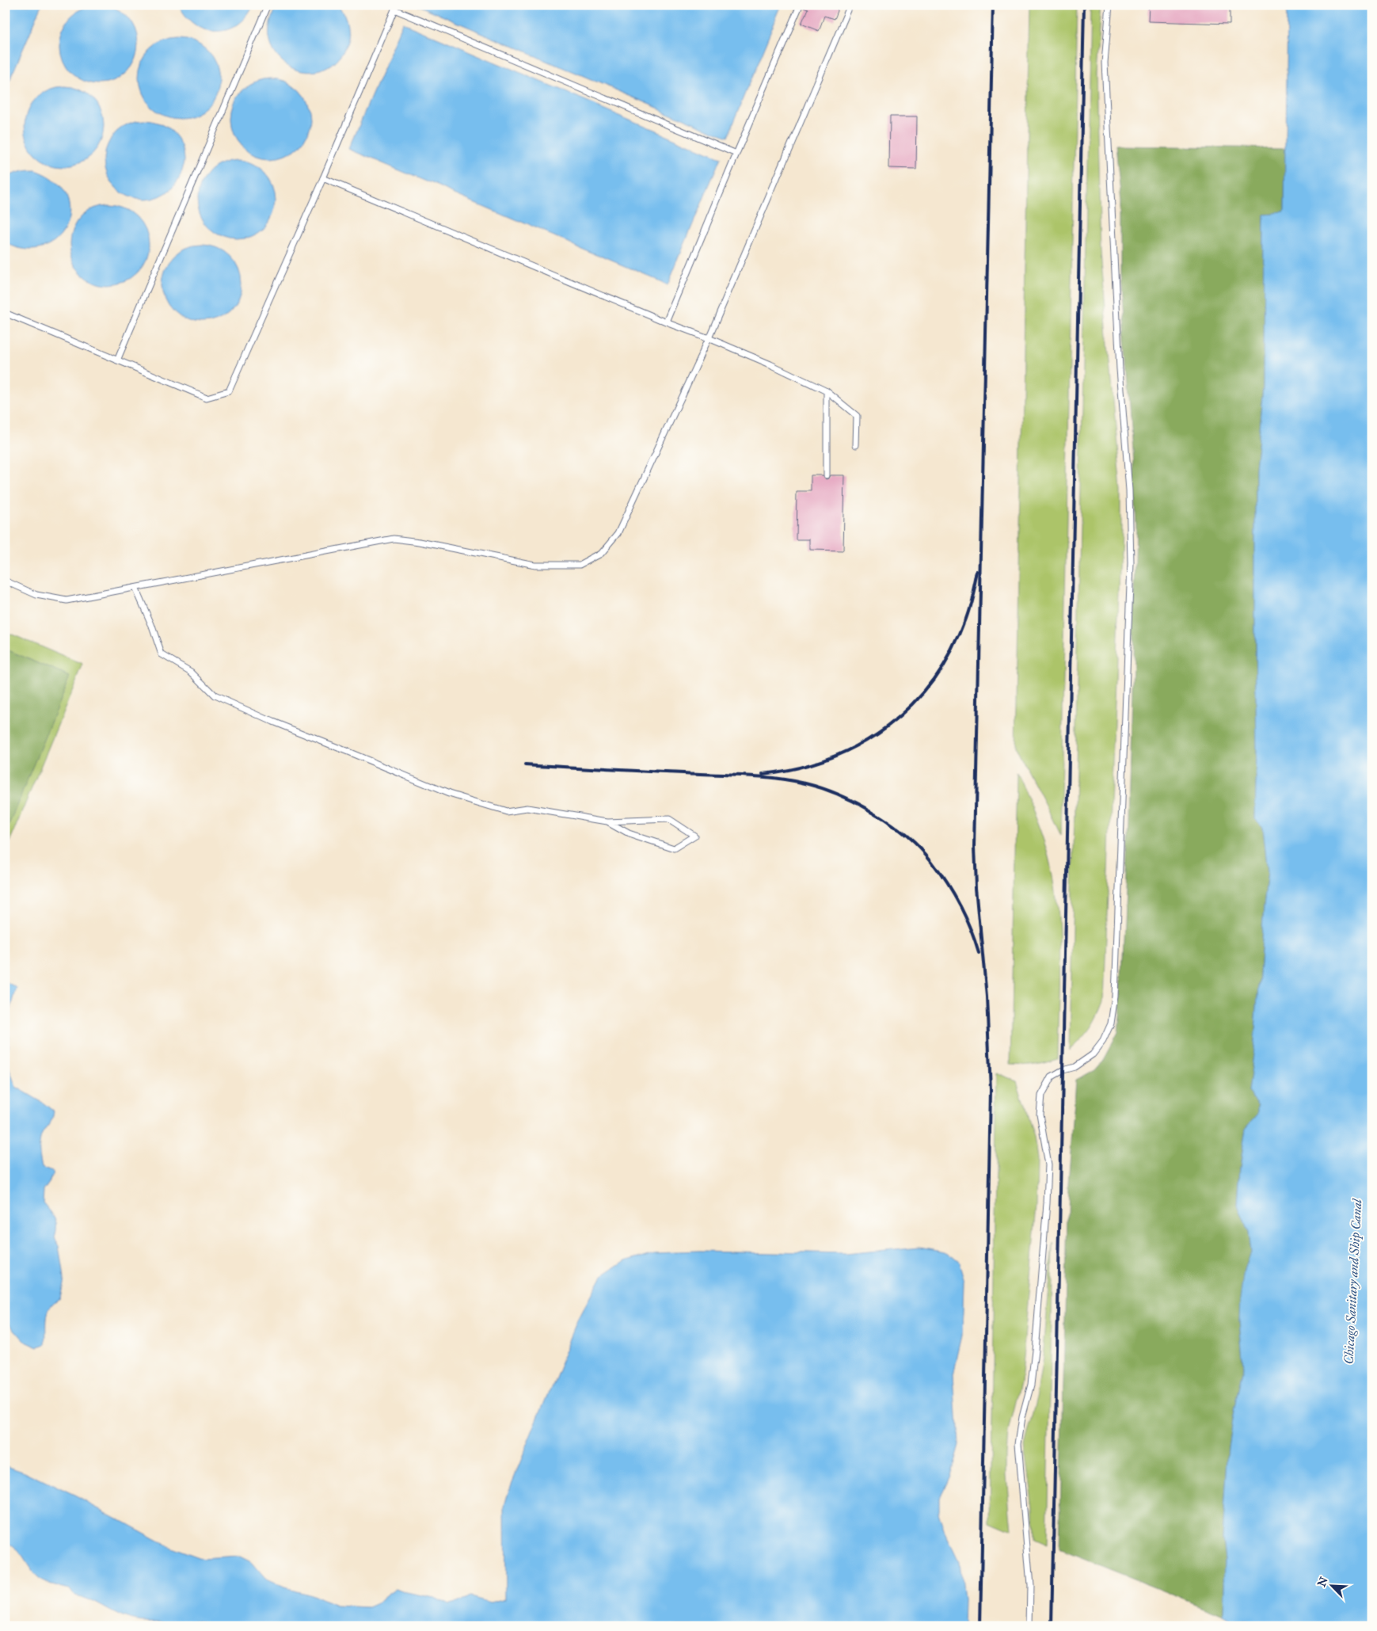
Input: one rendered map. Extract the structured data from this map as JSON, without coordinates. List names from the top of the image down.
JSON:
{
  "water": ["Chicago Sanitary and Ship Canal"],
  "north": "top left"
}
